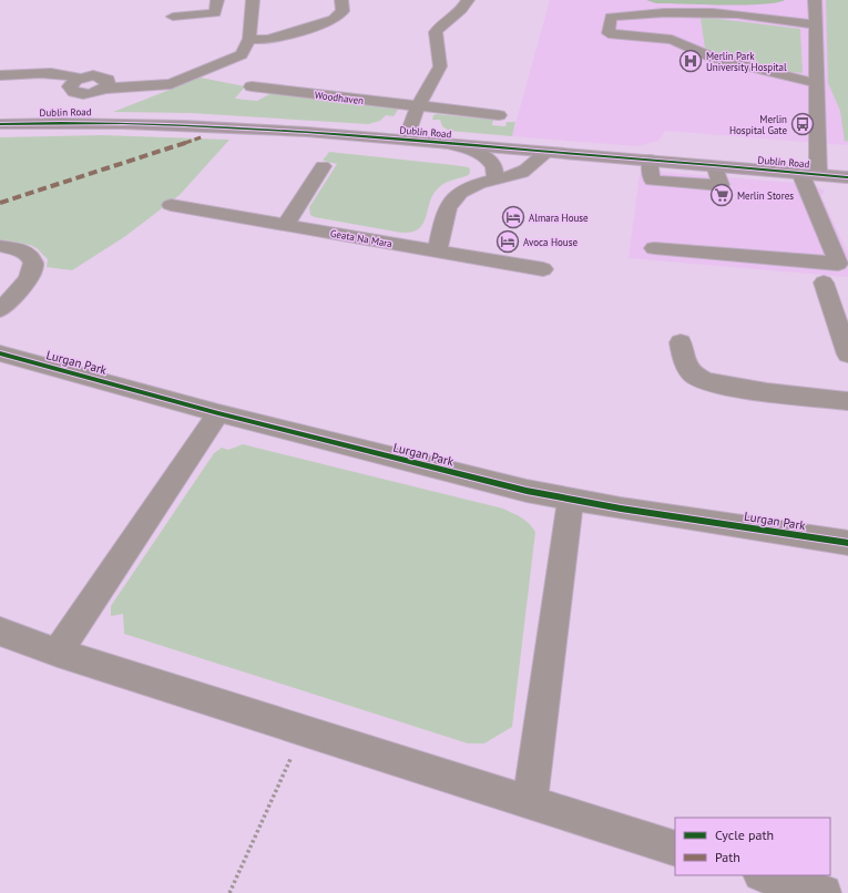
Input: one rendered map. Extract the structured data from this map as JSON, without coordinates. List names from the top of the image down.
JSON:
{
  "streets": {
    "main road": ["Dublin Road"],
    "street": ["Woodhaven", "Geata Na Mara", "Lurgan Park"]
  },
  "places": {
    "hospital": ["Merlin Park University Hospital"],
    "bus stop": ["Merlin Hospital Gate"],
    "supermarket": ["Merlin Stores"],
    "hotel": ["Almara House", "Avoca House"]
  },
  "legend": ["Cycle path", "Path"]
}
